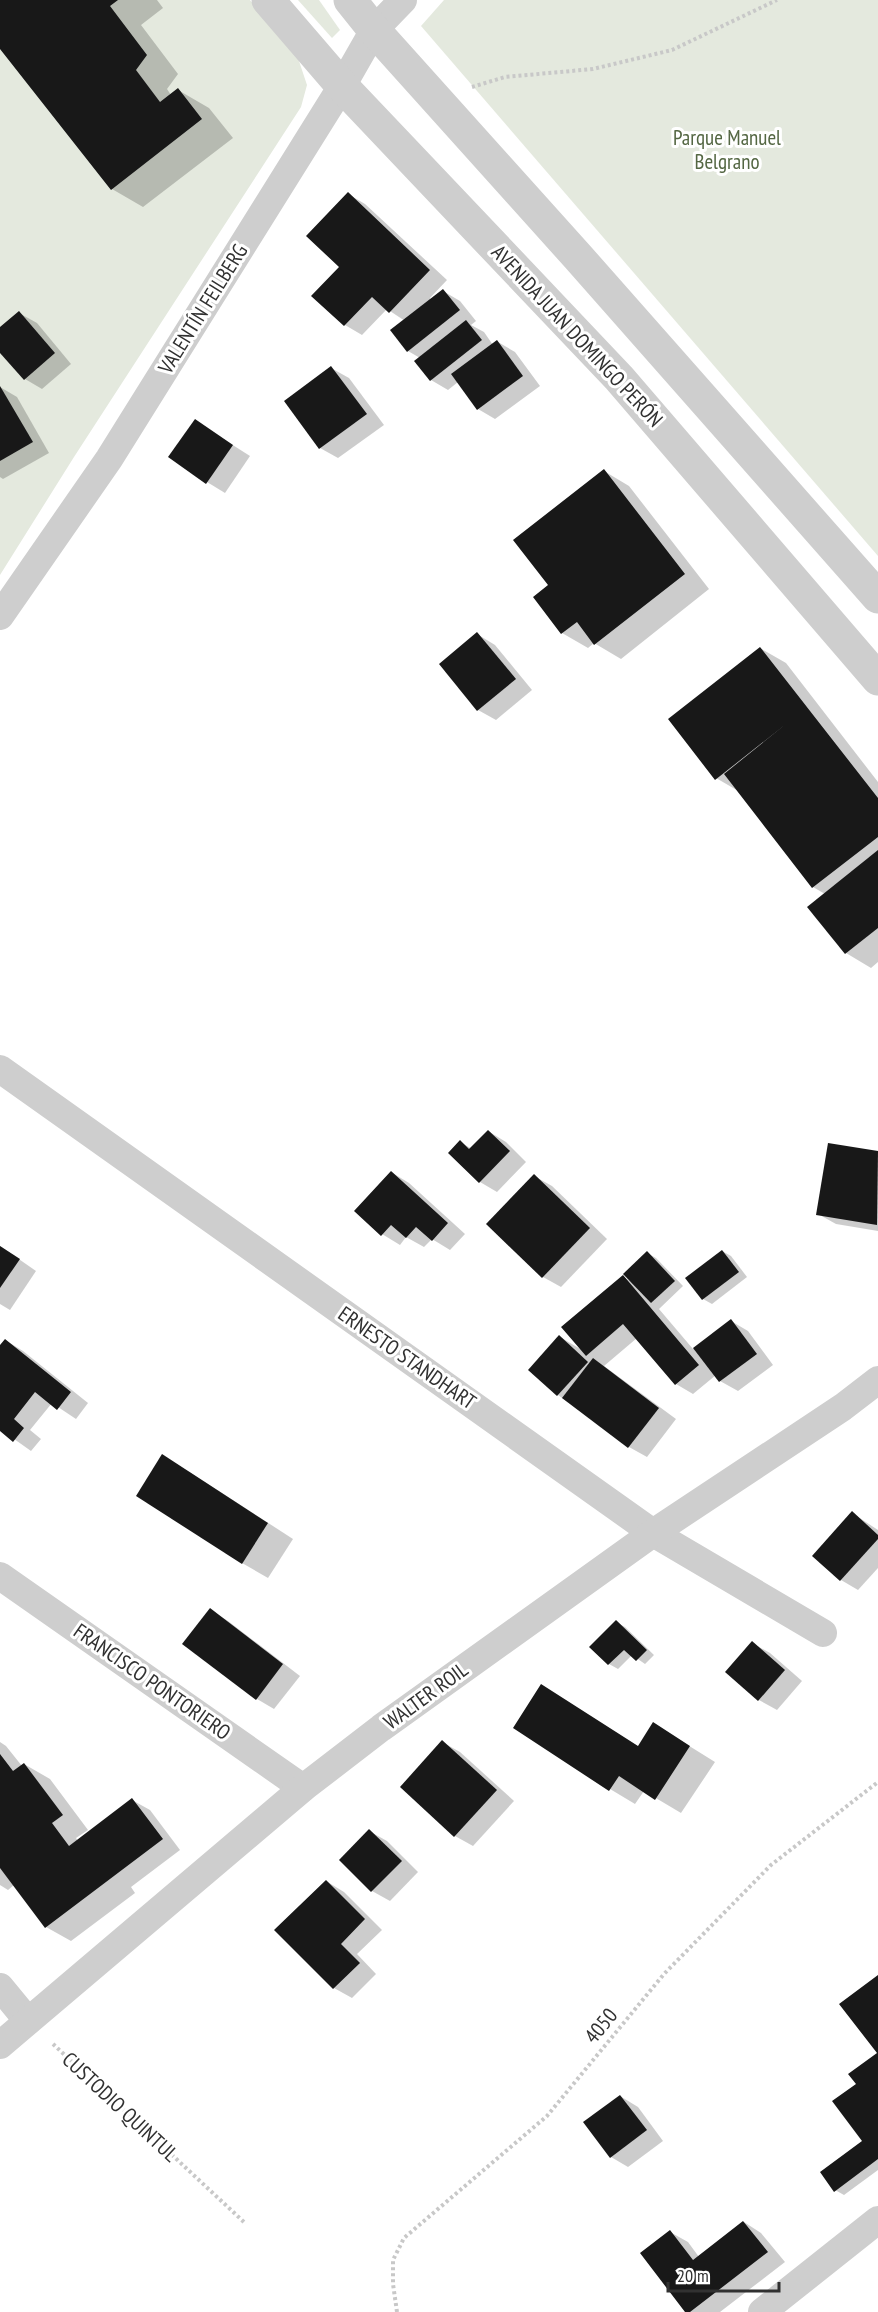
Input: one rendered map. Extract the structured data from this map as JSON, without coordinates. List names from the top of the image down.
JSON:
{
  "streets": {
    "street": [
      "VALENTÍN FEILBERG",
      "AVENIDA JUAN DOMINGO PERÓN",
      "ERNESTO STANDHART",
      "FRANCISCO PONTORIERO",
      "WALTER ROIL"
    ],
    "path": ["4050", "CUSTODIO QUINTUL"]
  },
  "crossings": [
    ["VALENTÍN FEILBERG", "AVENIDA JUAN DOMINGO PERÓN"],
    ["ERNESTO STANDHART", "WALTER ROIL"],
    ["FRANCISCO PONTORIERO", "WALTER ROIL"],
    ["WALTER ROIL", "CUSTODIO QUINTUL"]
  ],
  "parks": ["Parque Manuel Belgrano"],
  "scale_bar": "20 m"
}
